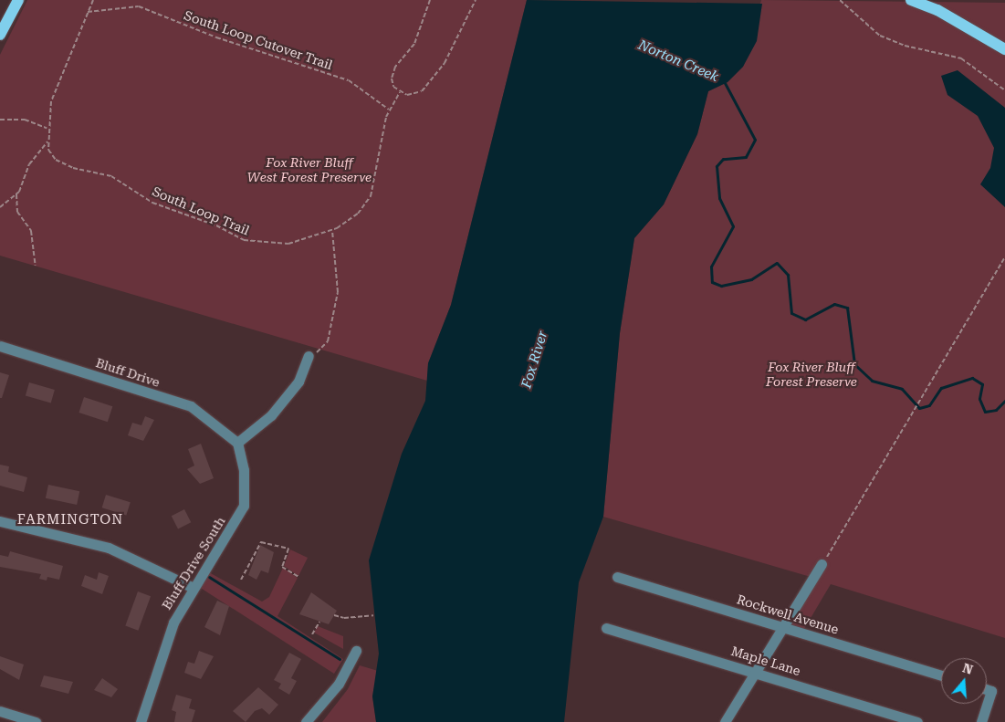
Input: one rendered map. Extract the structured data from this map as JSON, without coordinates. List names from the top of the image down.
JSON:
{
  "streets": {
    "street": [
      "Bluff Drive",
      "Bluff Drive South",
      "Rockwell Avenue",
      "Maple Lane"
    ],
    "path": ["South Loop Cutover Trail", "South Loop Trail"]
  },
  "crossings": [
    ["South Loop Cutover Trail", "South Loop Trail"],
    ["Bluff Drive", "Bluff Drive South"]
  ],
  "districts": ["FARMINGTON"],
  "water": ["Norton Creek", "Fox River"],
  "parks": ["Fox River Bluff West Forest Preserve", "Fox River Bluff Forest Preserve"],
  "north": "top"
}
